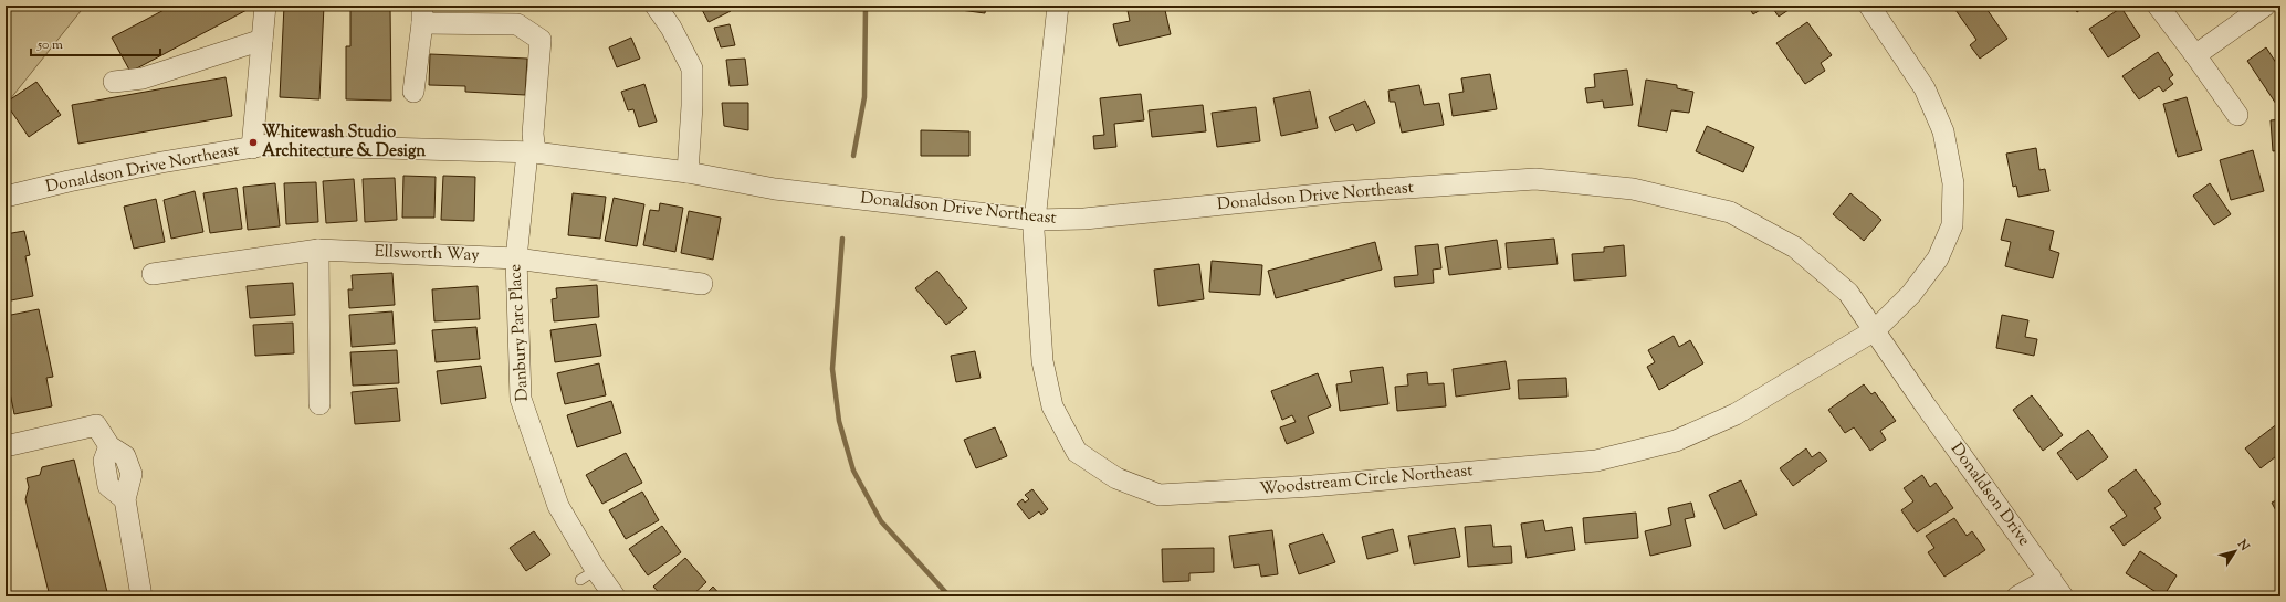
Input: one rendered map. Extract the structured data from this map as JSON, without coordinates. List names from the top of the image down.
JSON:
{
  "streets": {
    "street": [
      "Donaldson Drive Northeast",
      "Ellsworth Way",
      "Danbury Parc Place",
      "Woodstream Circle Northeast",
      "Donaldson Drive"
    ]
  },
  "crossings": [
    ["Donaldson Drive Northeast", "Danbury Parc Place"],
    ["Donaldson Drive Northeast", "Woodstream Circle Northeast"],
    ["Donaldson Drive Northeast", "Donaldson Drive"],
    ["Ellsworth Way", "Danbury Parc Place"]
  ],
  "places": ["Whitewash Studio Architecture & Design"],
  "scale_bar": "50 m",
  "north": "top right"
}
